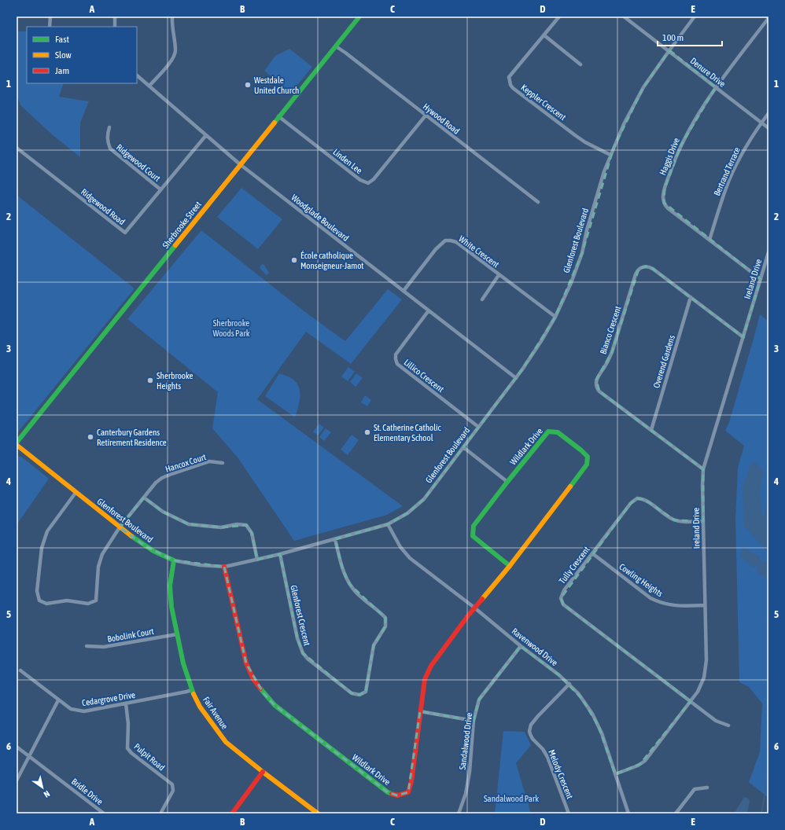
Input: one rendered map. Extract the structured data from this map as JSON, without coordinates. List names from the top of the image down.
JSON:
{
  "streets": {
    "street": [
      "Denure Drive",
      "Keppler Crescent",
      "Hywood Road",
      "Haggis Drive",
      "Linden Lee",
      "Ridgewood Court",
      "Bertrand Terrace",
      "Ridgewood Road",
      "Woodglade Boulevard",
      "Sherbrooke Street",
      "Glenforest Boulevard",
      "White Crescent",
      "Ireland Drive",
      "Bianco Crescent",
      "Overend Gardens",
      "Lillico Crescent",
      "Wildlark Drive",
      "Hancox Court",
      "Tully Crescent",
      "Cowling Heights",
      "Glenforest Crescent",
      "Bobolink Court",
      "Ravenwood Drive",
      "Cedargrove Drive",
      "Fair Avenue",
      "Sandalwood Drive",
      "Pulpit Road",
      "Melody Crescent",
      "Bridle Drive"
    ]
  },
  "crossings": [
    ["Denure Drive", "Haggis Drive"],
    ["Denure Drive", "Bertrand Terrace"],
    ["Denure Drive", "Glenforest Boulevard"],
    ["Keppler Crescent", "Glenforest Boulevard"],
    ["Hywood Road", "Linden Lee"],
    ["Hywood Road", "Sherbrooke Street"],
    ["Haggis Drive", "Bertrand Terrace"],
    ["Haggis Drive", "Ireland Drive"],
    ["Linden Lee", "Sherbrooke Street"],
    ["Ridgewood Court", "Ridgewood Road"],
    ["Ridgewood Road", "Woodglade Boulevard"],
    ["Woodglade Boulevard", "Sherbrooke Street"],
    ["Woodglade Boulevard", "Glenforest Boulevard"],
    ["Woodglade Boulevard", "White Crescent"],
    ["Woodglade Boulevard", "Lillico Crescent"],
    ["Sherbrooke Street", "Glenforest Boulevard"],
    ["Glenforest Boulevard", "White Crescent"],
    ["Glenforest Boulevard", "Lillico Crescent"],
    ["Glenforest Boulevard", "Wildlark Drive"],
    ["Glenforest Boulevard", "Hancox Court"],
    ["Glenforest Boulevard", "Glenforest Crescent"],
    ["Glenforest Boulevard", "Ravenwood Drive"],
    ["Glenforest Boulevard", "Fair Avenue"],
    ["Ireland Drive", "Bianco Crescent"],
    ["Ireland Drive", "Tully Crescent"],
    ["Ireland Drive", "Cowling Heights"],
    ["Ireland Drive", "Ravenwood Drive"],
    ["Bianco Crescent", "Overend Gardens"],
    ["Wildlark Drive", "Ravenwood Drive"],
    ["Tully Crescent", "Cowling Heights"],
    ["Bobolink Court", "Fair Avenue"],
    ["Ravenwood Drive", "Sandalwood Drive"],
    ["Ravenwood Drive", "Melody Crescent"],
    ["Cedargrove Drive", "Fair Avenue"],
    ["Cedargrove Drive", "Pulpit Road"]
  ],
  "parks": ["Sherbrooke Woods Park", "Sandalwood Park"],
  "places": [
    "Westdale United Church",
    "École catholique Monseigneur-Jamot",
    "Sherbrooke Heights",
    "St. Catherine Catholic Elementary School",
    "Canterbury Gardens Retirement Residence"
  ],
  "legend": ["Fast", "Slow", "Jam"],
  "scale_bar": "100 m",
  "north": "bottom right",
  "grid": {
    "columns": [
      "A",
      "B",
      "C",
      "D",
      "E"
    ],
    "rows": [
      "1",
      "2",
      "3",
      "4",
      "5",
      "6"
    ]
  }
}
